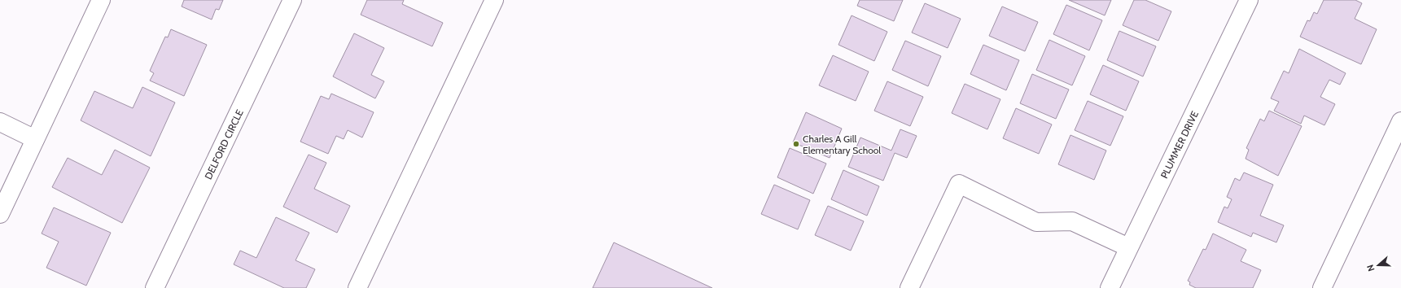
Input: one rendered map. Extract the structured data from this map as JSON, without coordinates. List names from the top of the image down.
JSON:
{
  "streets": {
    "street": ["DELFORD CIRCLE", "PLUMMER DRIVE"]
  },
  "places": ["Charles A Gill Elementary School"],
  "north": "left"
}
